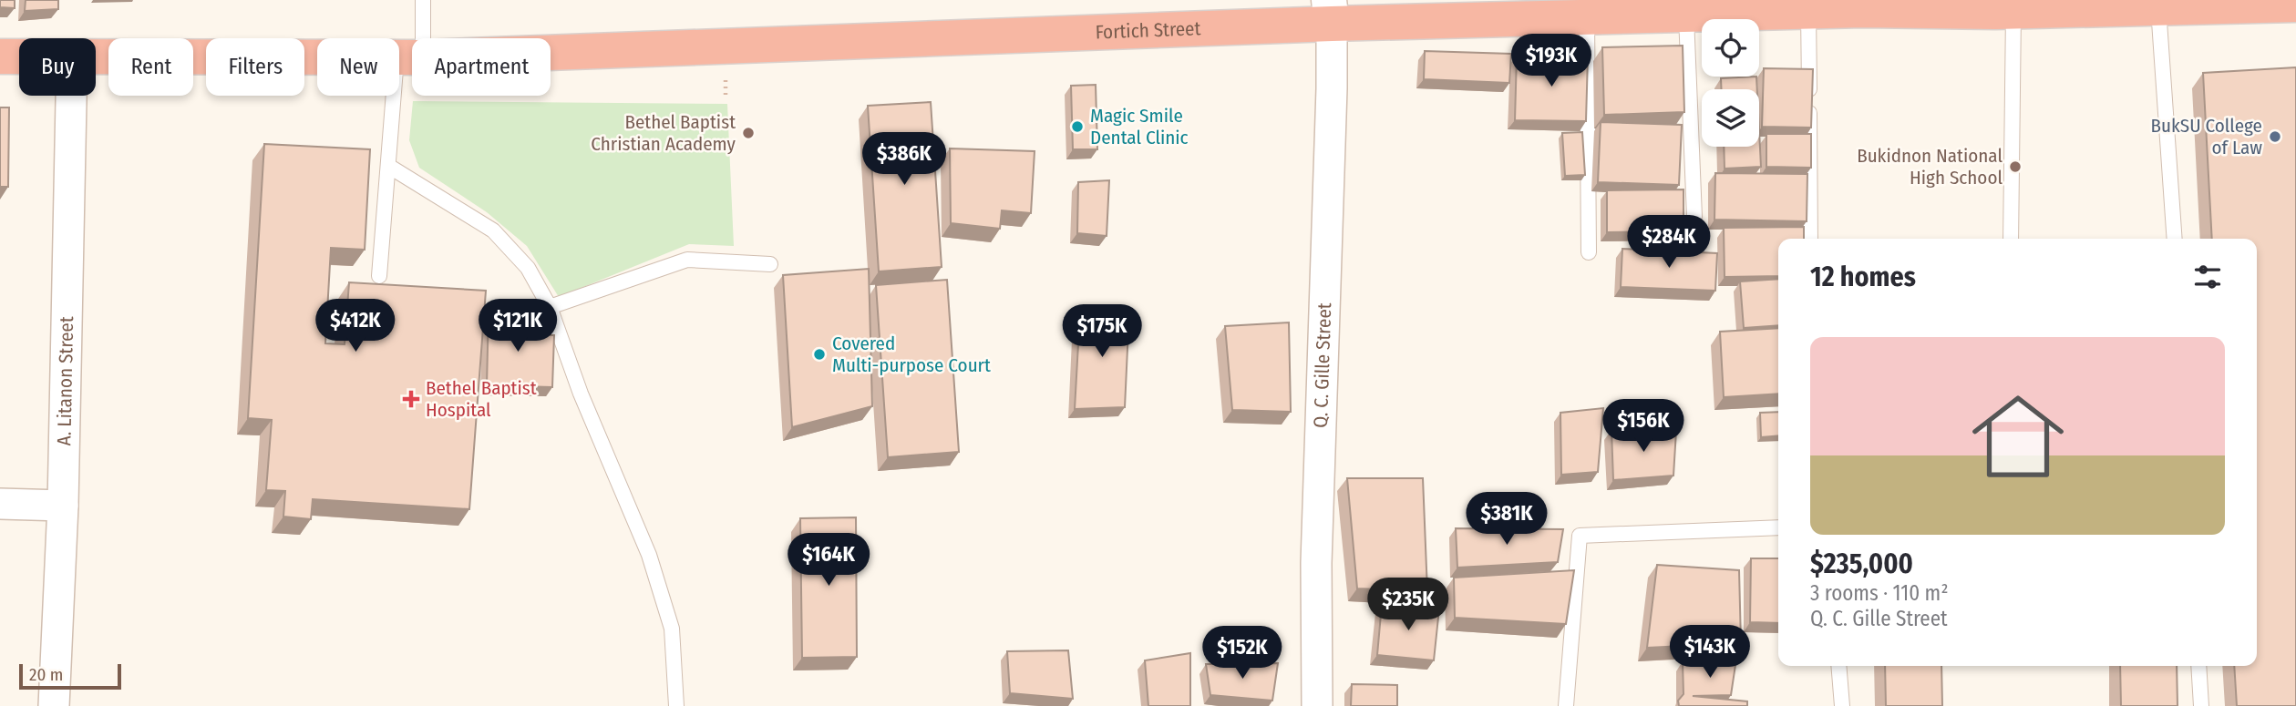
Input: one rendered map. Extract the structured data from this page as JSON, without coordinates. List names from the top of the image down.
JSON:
{
  "streets": {
    "highway": ["Fortich Street"],
    "street": ["Q. C. Gille Street", "A. Litanon Street"]
  },
  "crossings": [
    ["Fortich Street", "Q. C. Gille Street"]
  ],
  "places": {
    "other": [
      "Magic Smile Dental Clinic",
      "Bethel Baptist Christian Academy",
      "BukSU College of Law",
      "Bukidnon National High School",
      "Covered Multi-purpose Court"
    ],
    "health": ["Bethel Baptist Hospital"]
  },
  "scale_bar": "20 m",
  "page": {
    "price": [
      "$193K",
      "$386K",
      "$284K",
      "$412K",
      "$121K",
      "$175K",
      "$156K",
      "$381K",
      "$164K",
      "$235K",
      "$143K",
      "$152K"
    ],
    "chip": [
      "Buy",
      "Rent",
      "Filters",
      "New",
      "Apartment"
    ],
    "heading": "12 homes",
    "list": [
      {
        "name": "$235,000",
        "note": "3 rooms · 110 m² · Q. C. Gille Street"
      }
    ],
    "scale": "20 m"
  }
}
